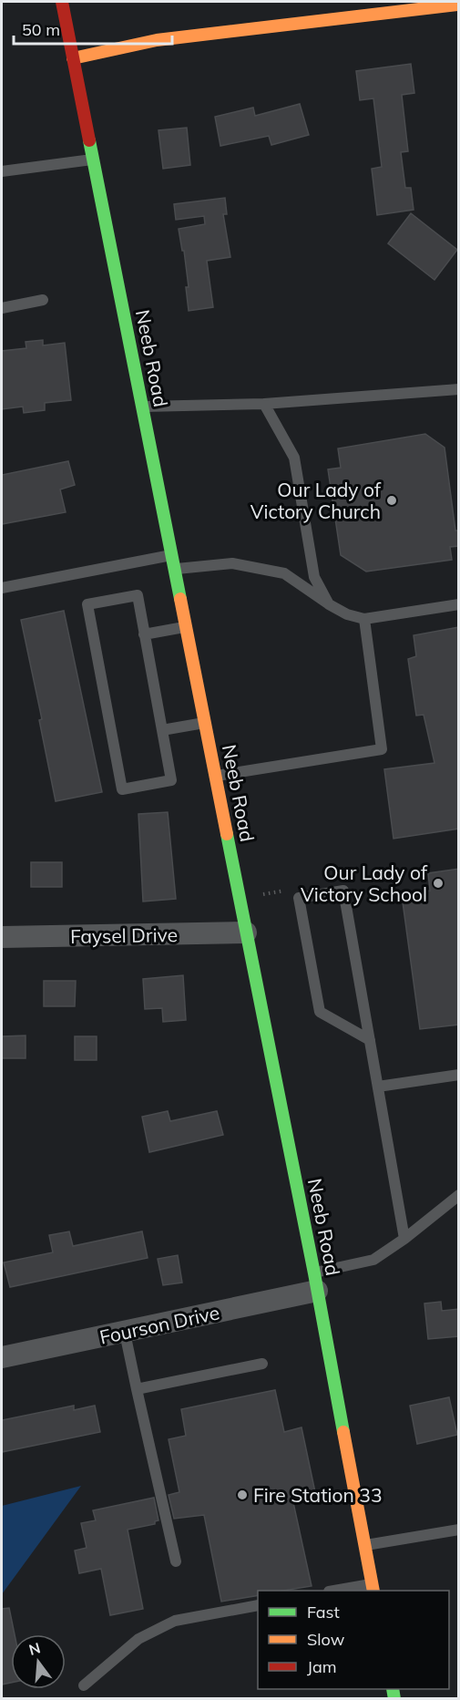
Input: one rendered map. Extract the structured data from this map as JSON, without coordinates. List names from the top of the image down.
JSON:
{
  "streets": {
    "street": ["Neeb Road", "Faysel Drive", "Fourson Drive"]
  },
  "crossings": [
    ["Neeb Road", "Faysel Drive"],
    ["Neeb Road", "Fourson Drive"]
  ],
  "places": ["Our Lady of Victory Church", "Our Lady of Victory School", "Fire Station 33"],
  "legend": ["Fast", "Slow", "Jam"],
  "scale_bar": "50 m",
  "north": "top"
}
